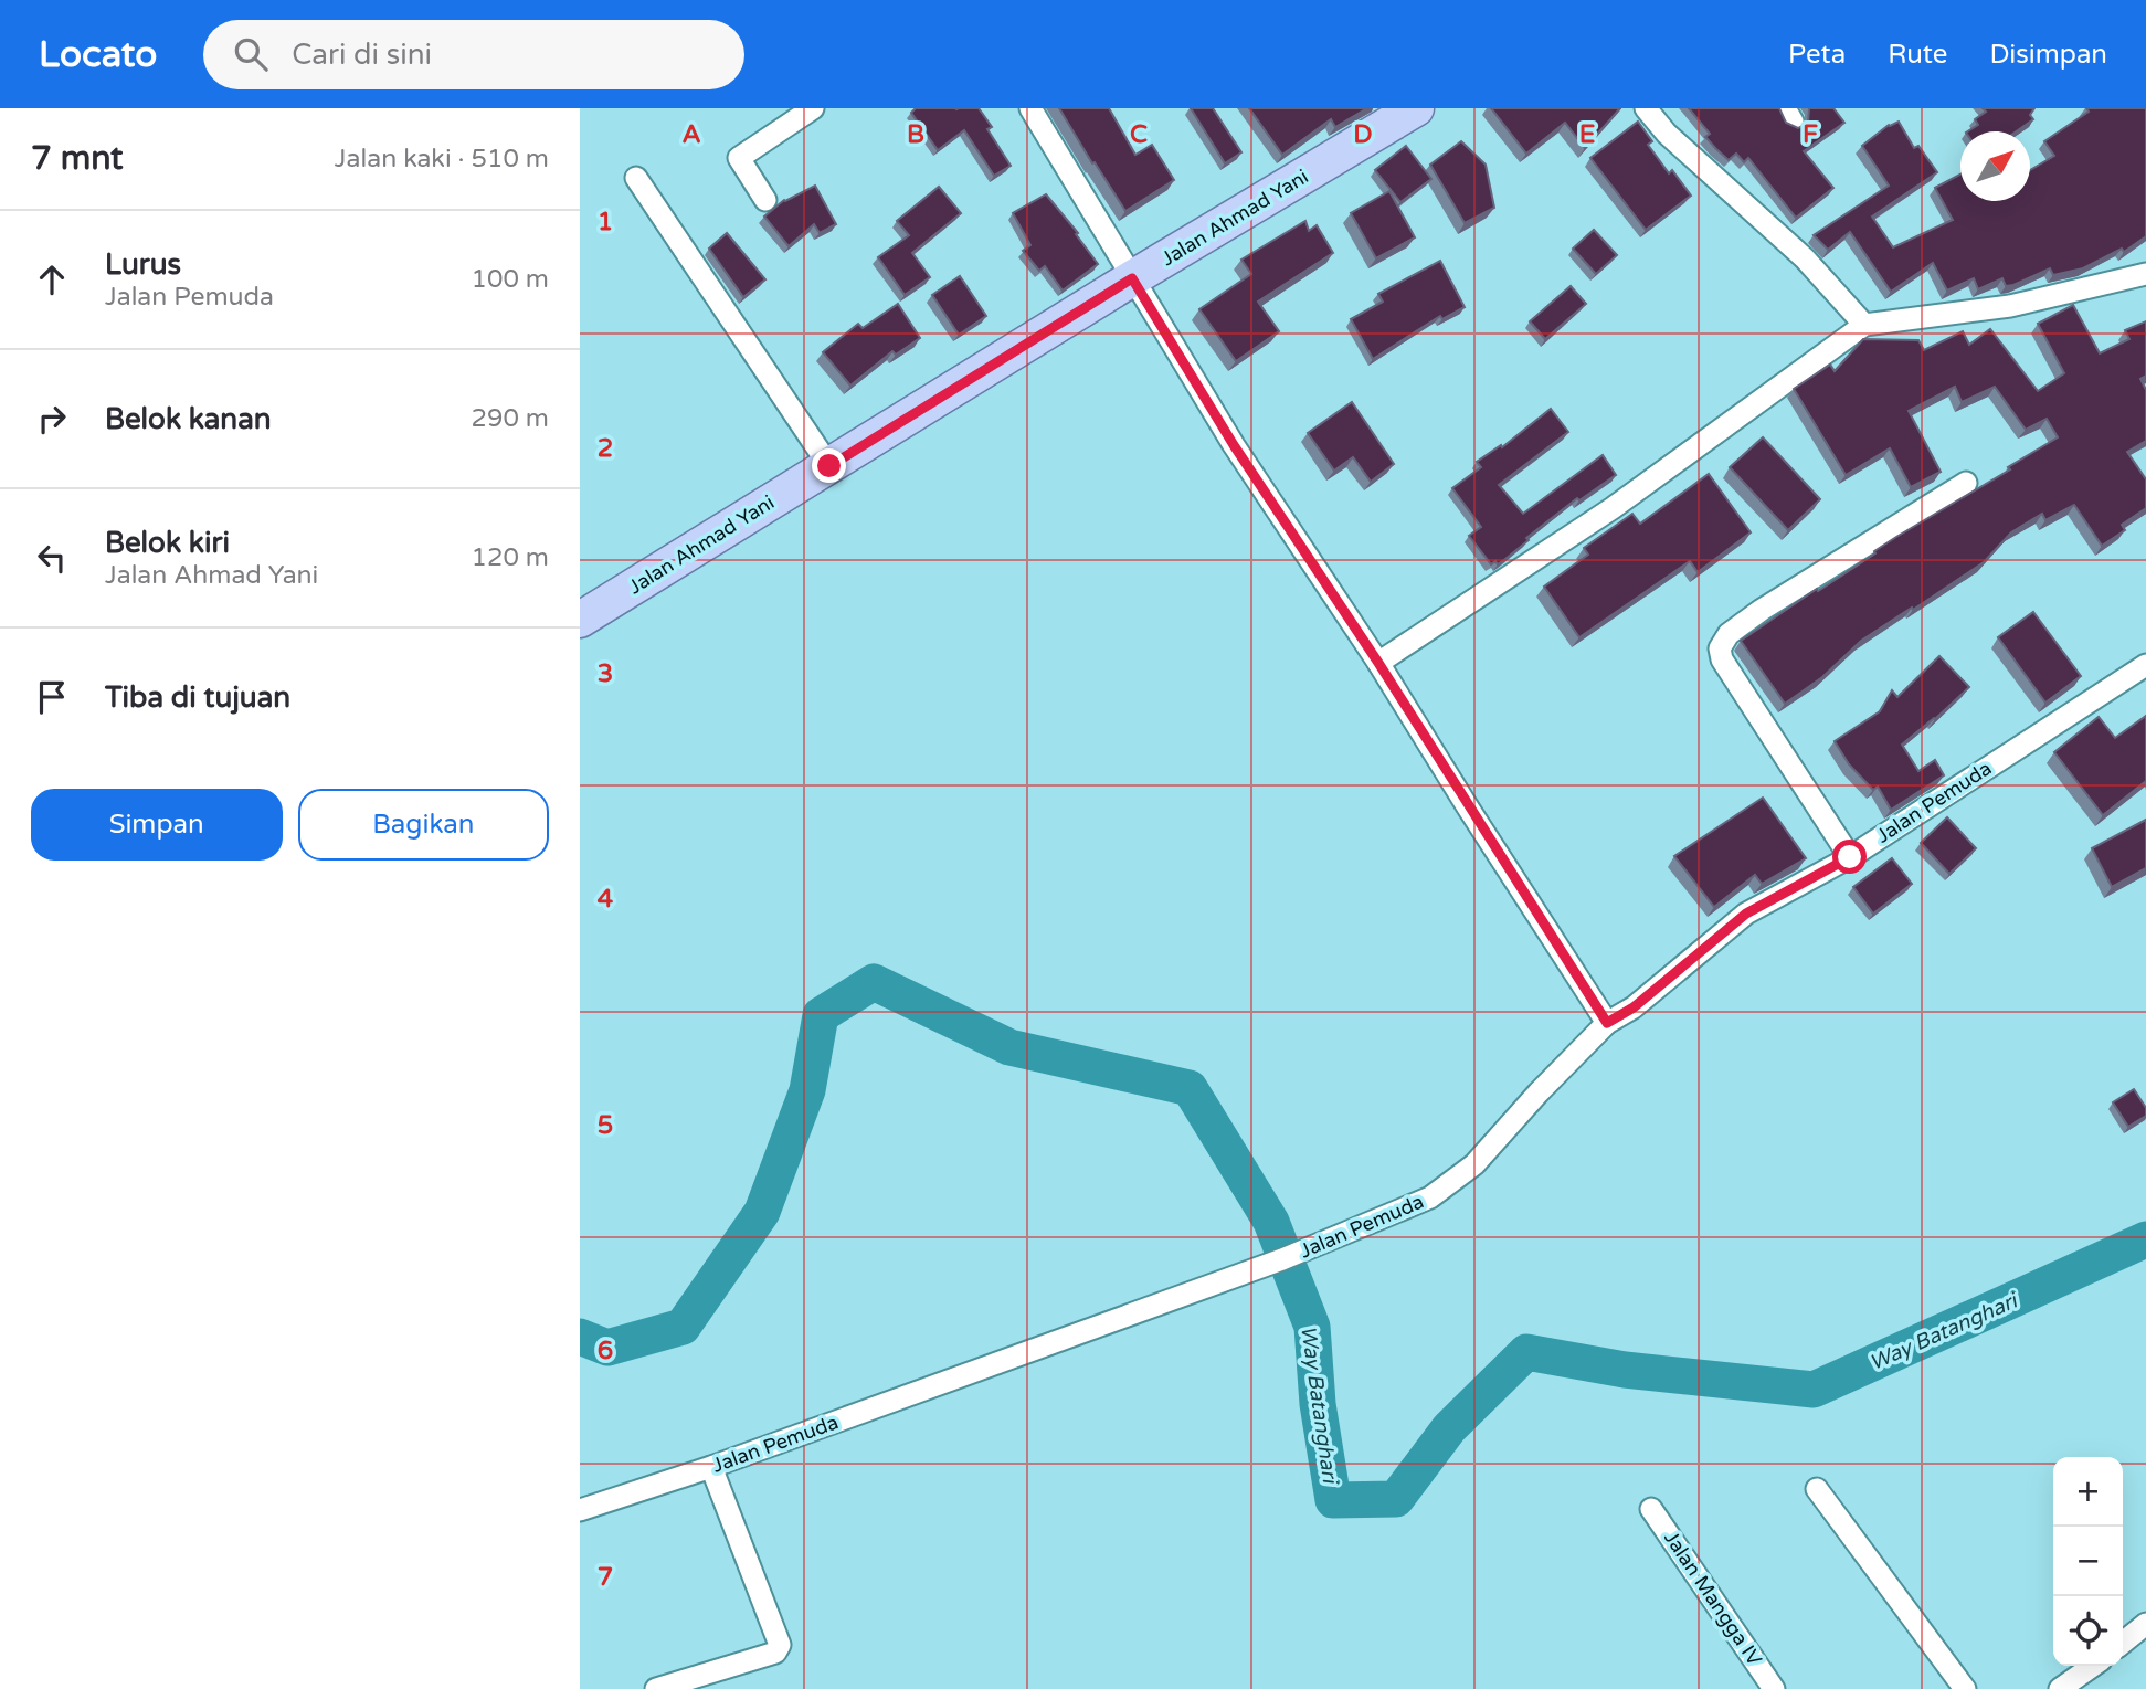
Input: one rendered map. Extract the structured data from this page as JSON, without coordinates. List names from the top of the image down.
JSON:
{
  "streets": {
    "main road": ["Jalan Ahmad Yani"],
    "street": ["Jalan Pemuda", "Jalan Mangga IV"]
  },
  "water": ["Way Batanghari"],
  "north": "top right",
  "page": {
    "header": "Locato",
    "search": "Cari di sini",
    "nav": ["Peta", "Rute", "Disimpan"],
    "heading": ["7 mnt", "Jalan kaki · 510 m"],
    "list": [
      ["Lurus", "Jalan Pemuda", "100 m"],
      ["Belok kanan", "290 m"],
      ["Belok kiri", "Jalan Ahmad Yani", "120 m"],
      "Tiba di tujuan"
    ],
    "buttons": ["Simpan", "Bagikan"],
    "map_buttons": ["+", "−"]
  },
  "grid": {
    "columns": [
      "A",
      "B",
      "C",
      "D",
      "E",
      "F"
    ],
    "rows": [
      "1",
      "2",
      "3",
      "4",
      "5",
      "6",
      "7"
    ]
  }
}
